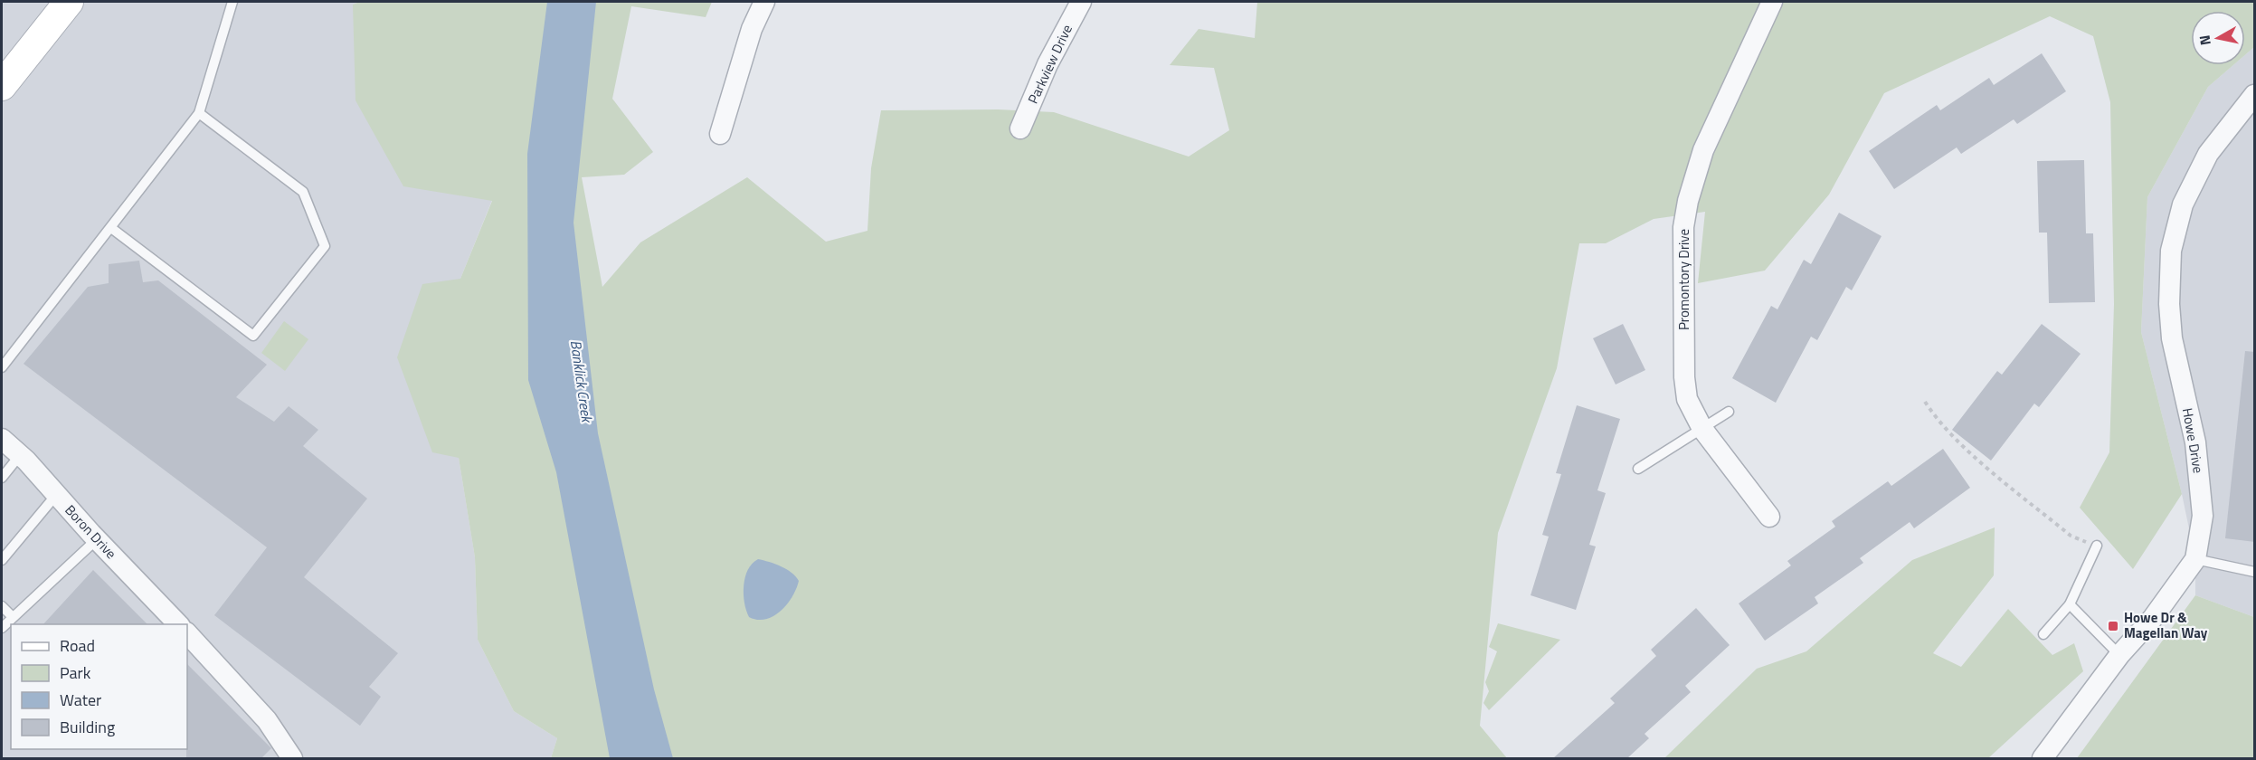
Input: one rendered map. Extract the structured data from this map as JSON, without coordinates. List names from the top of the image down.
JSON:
{
  "streets": {
    "street": [
      "Parkview Drive",
      "Promontory Drive",
      "Howe Drive",
      "Boron Drive"
    ]
  },
  "water": ["Banklick Creek"],
  "places": {
    "transit": ["Howe Dr & Magellan Way"]
  },
  "legend": [
    "Road",
    "Park",
    "Water",
    "Building"
  ],
  "north": "left"
}
